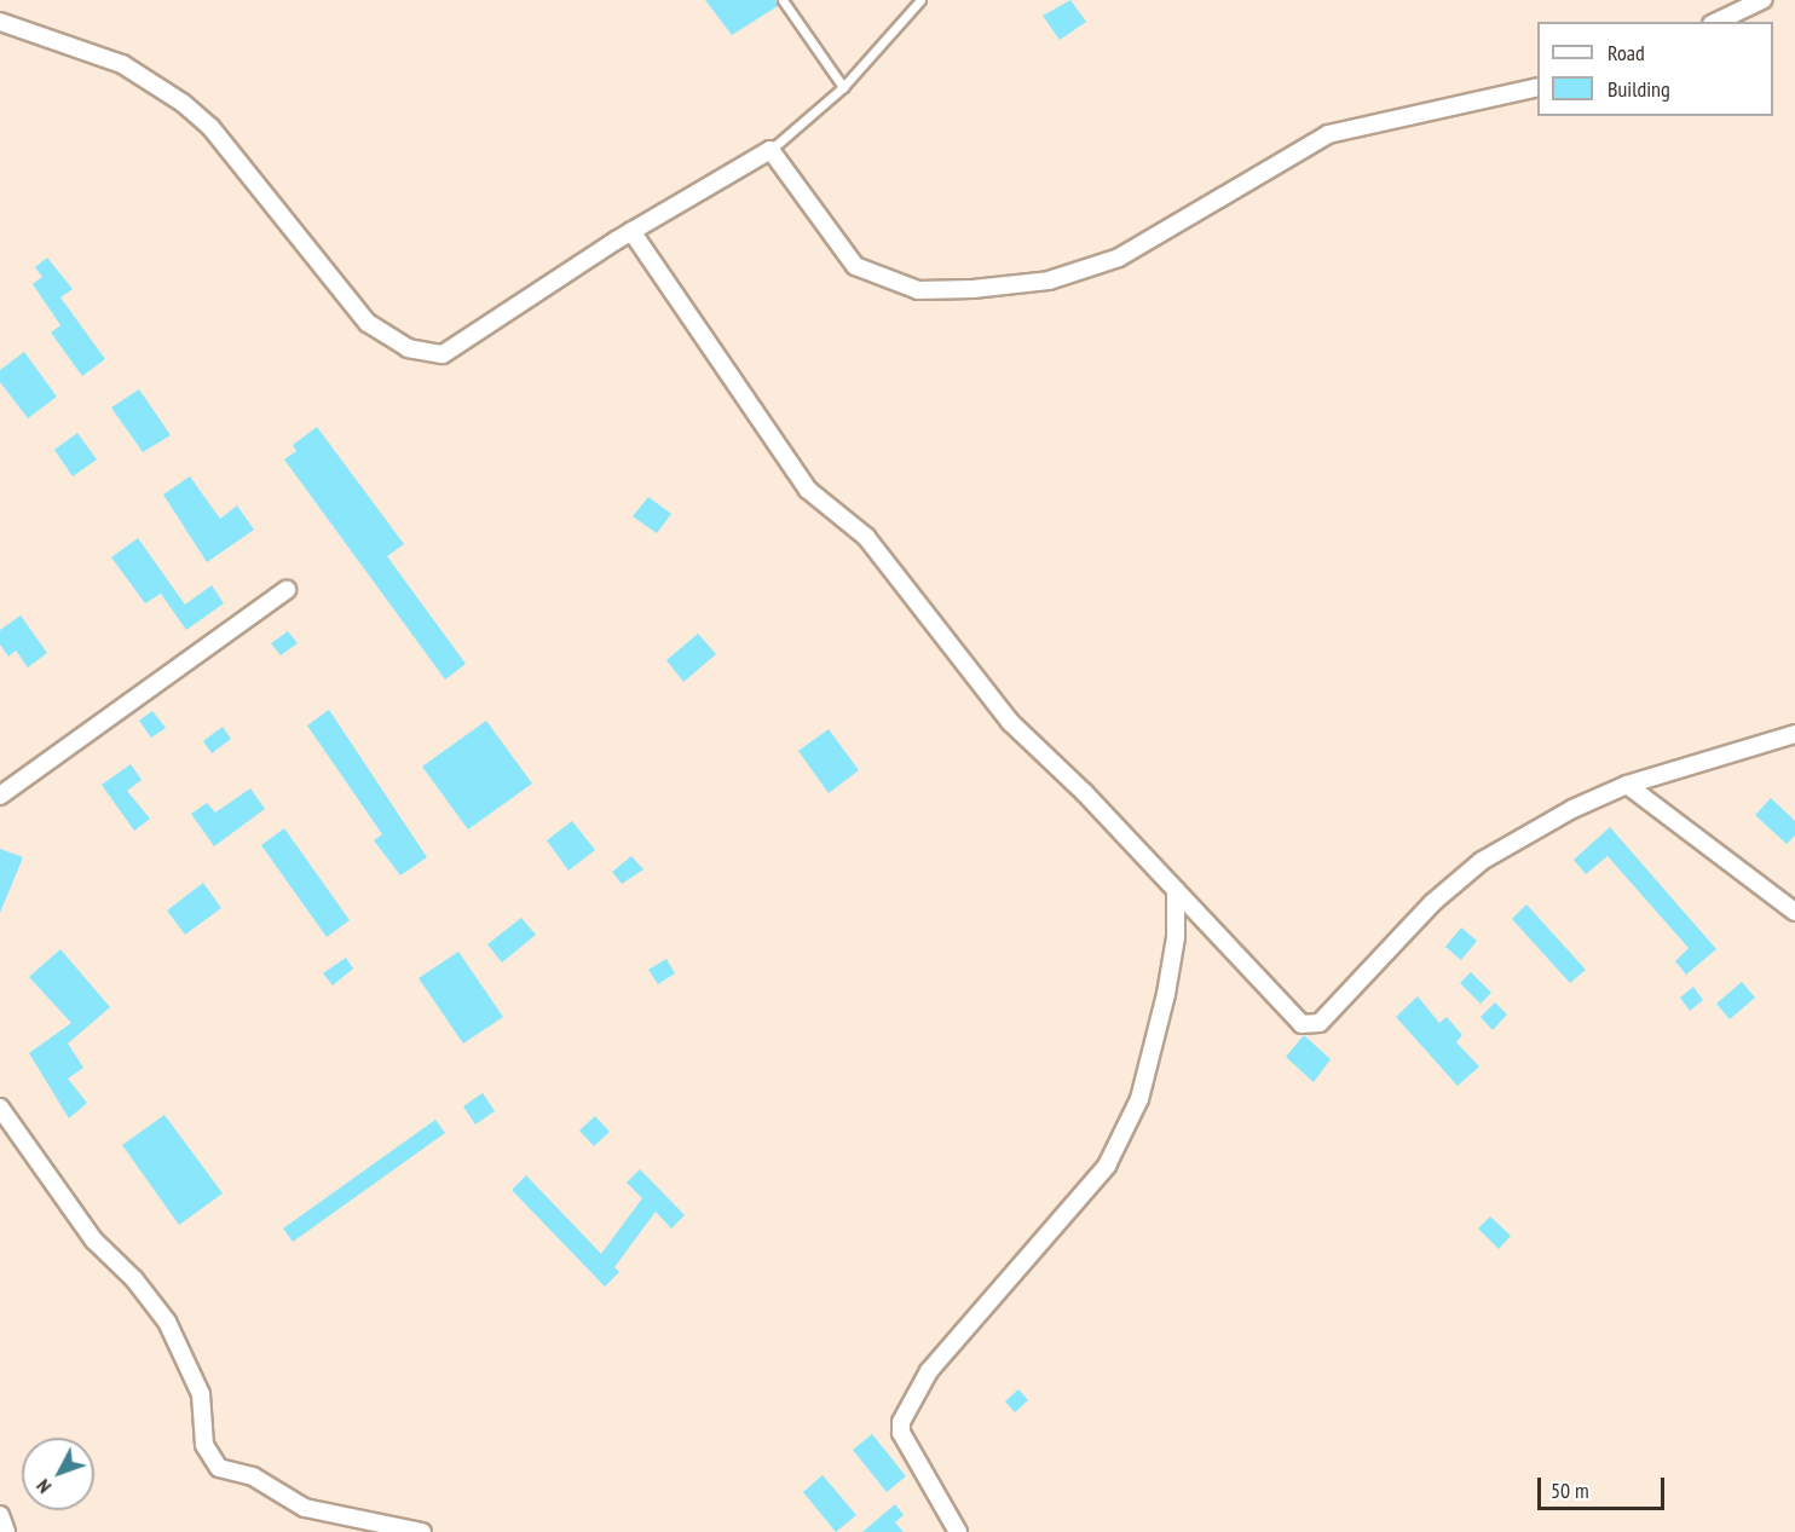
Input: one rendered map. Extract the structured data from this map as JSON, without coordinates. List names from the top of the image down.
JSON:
{
  "legend": ["Road", "Building"],
  "scale_bar": "50 m",
  "north": "bottom left"
}
